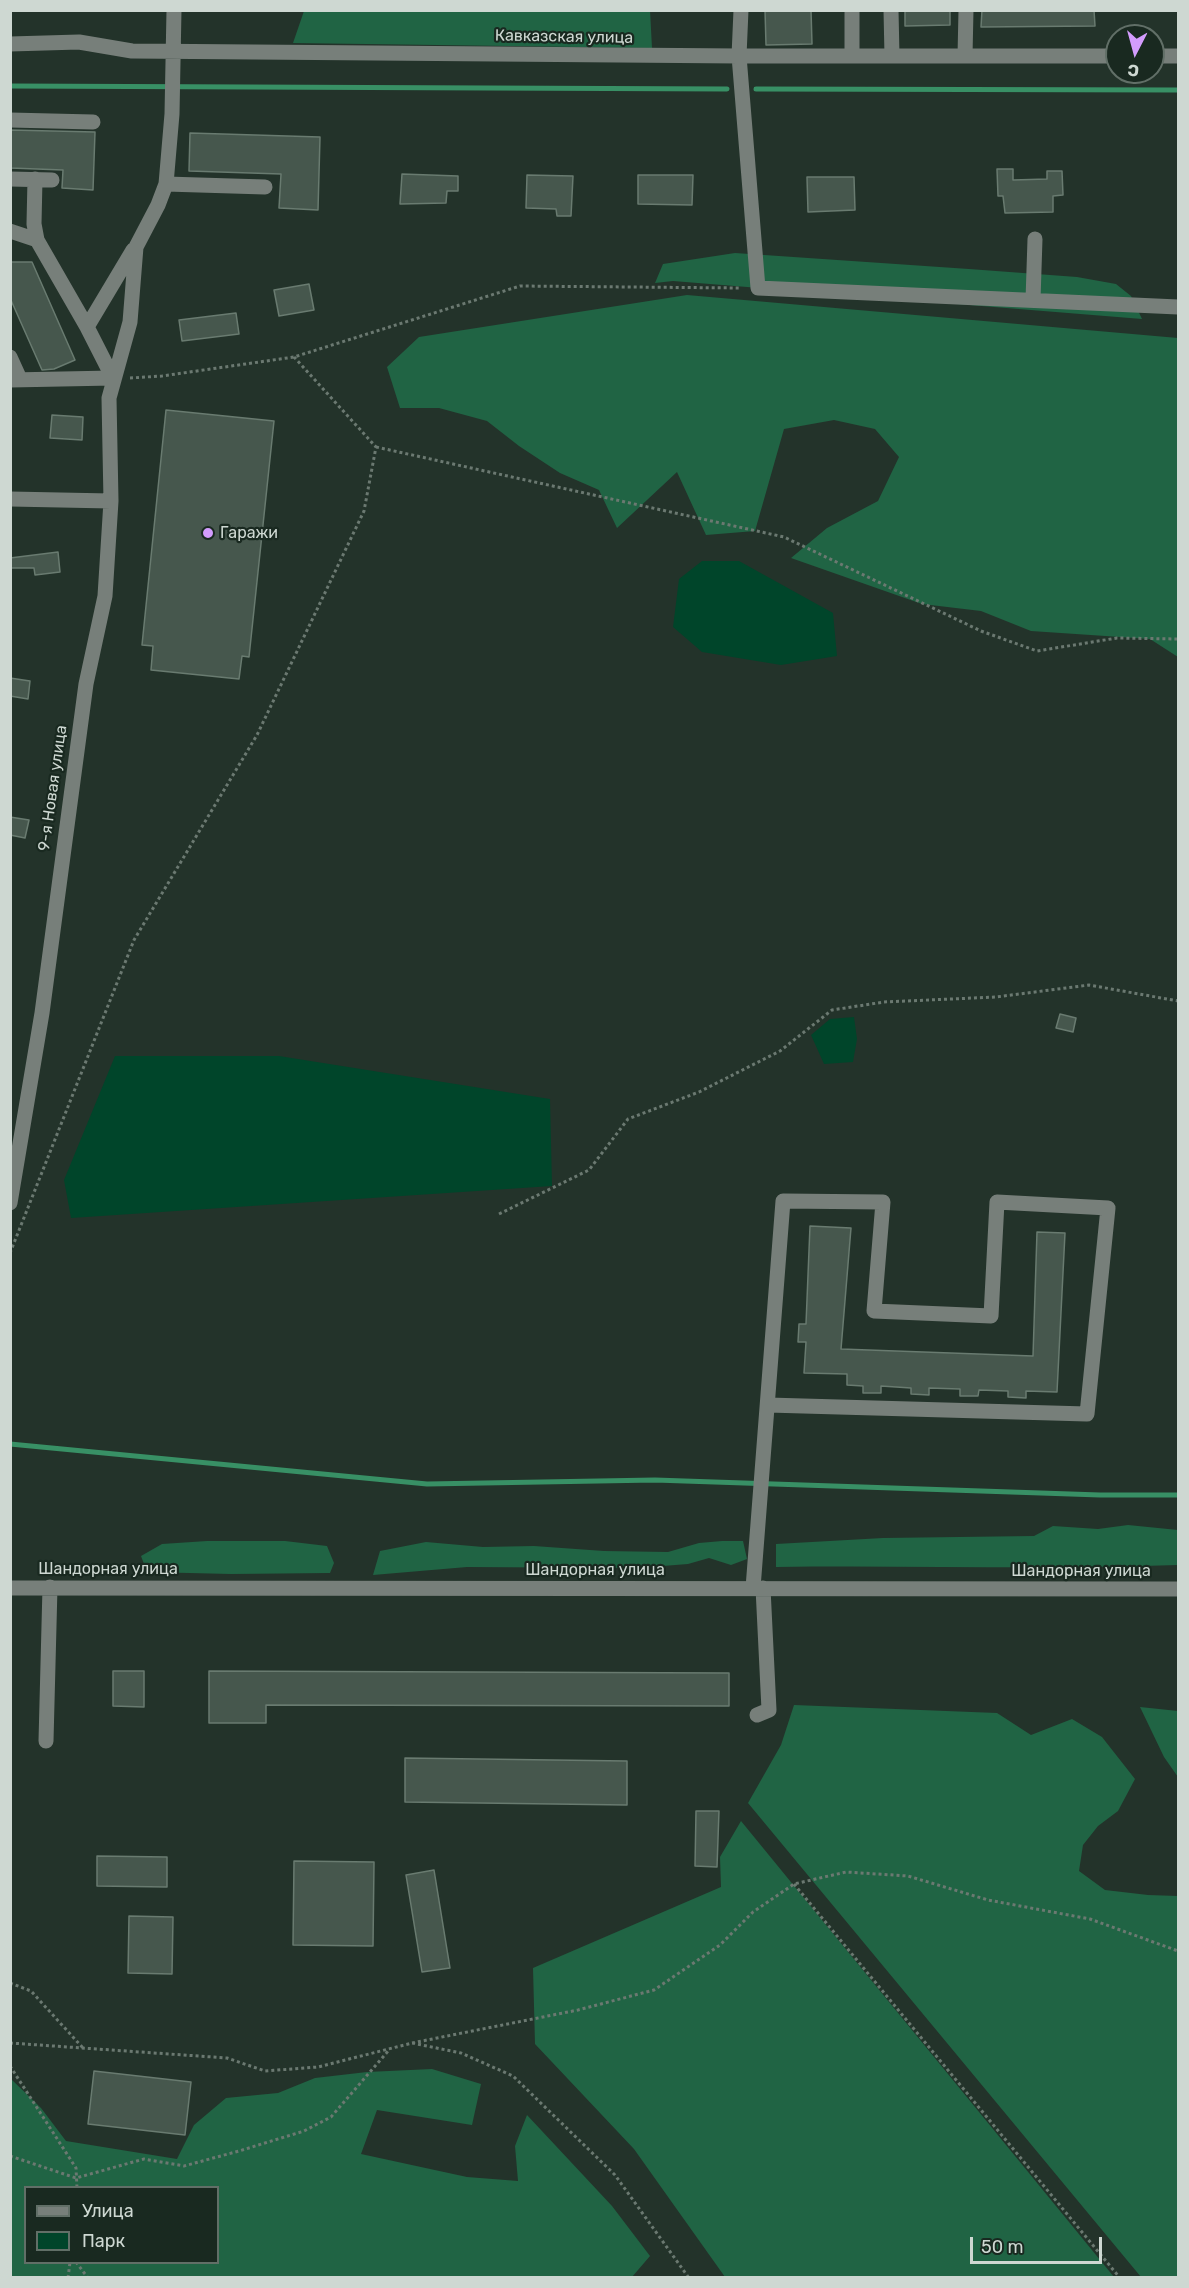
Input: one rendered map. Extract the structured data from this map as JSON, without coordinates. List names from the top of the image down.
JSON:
{
  "streets": {
    "street": ["Кавказская улица", "9-я Новая улица", "Шандорная улица"]
  },
  "places": ["Гаражи"],
  "legend": ["Улица", "Парк"],
  "scale_bar": "50 m",
  "north": "bottom"
}
